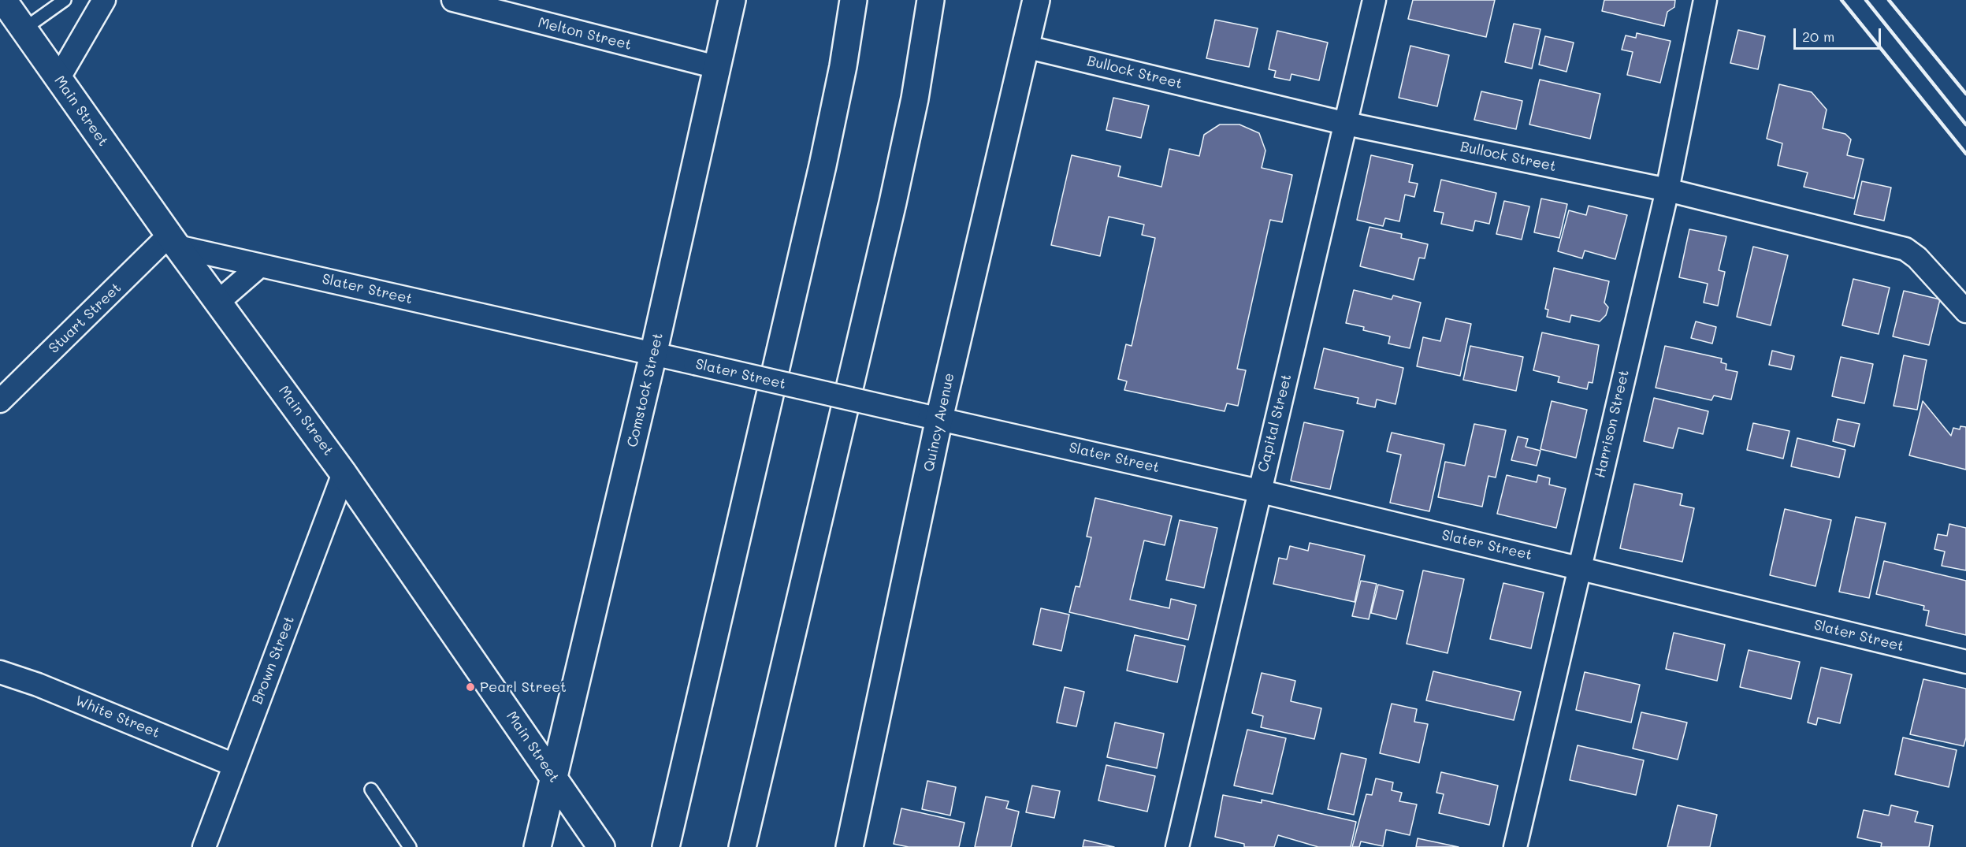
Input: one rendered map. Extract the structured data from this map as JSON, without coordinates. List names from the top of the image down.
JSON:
{
  "streets": {
    "main road": ["Main Street", "Comstock Street", "Quincy Avenue"],
    "street": [
      "Melton Street",
      "Bullock Street",
      "Slater Street",
      "Stuart Street",
      "Capital Street",
      "Harrison Street",
      "Brown Street",
      "White Street"
    ]
  },
  "crossings": [
    ["Melton Street", "Comstock Street"],
    ["Bullock Street", "Quincy Avenue"],
    ["Bullock Street", "Capital Street"],
    ["Bullock Street", "Harrison Street"],
    ["Main Street", "Slater Street"],
    ["Main Street", "Stuart Street"],
    ["Main Street", "Comstock Street"],
    ["Main Street", "Brown Street"],
    ["Slater Street", "Stuart Street"],
    ["Slater Street", "Comstock Street"],
    ["Slater Street", "Quincy Avenue"],
    ["Slater Street", "Capital Street"],
    ["Slater Street", "Harrison Street"],
    ["Brown Street", "White Street"]
  ],
  "places": ["Pearl Street"],
  "scale_bar": "20 m"
}
